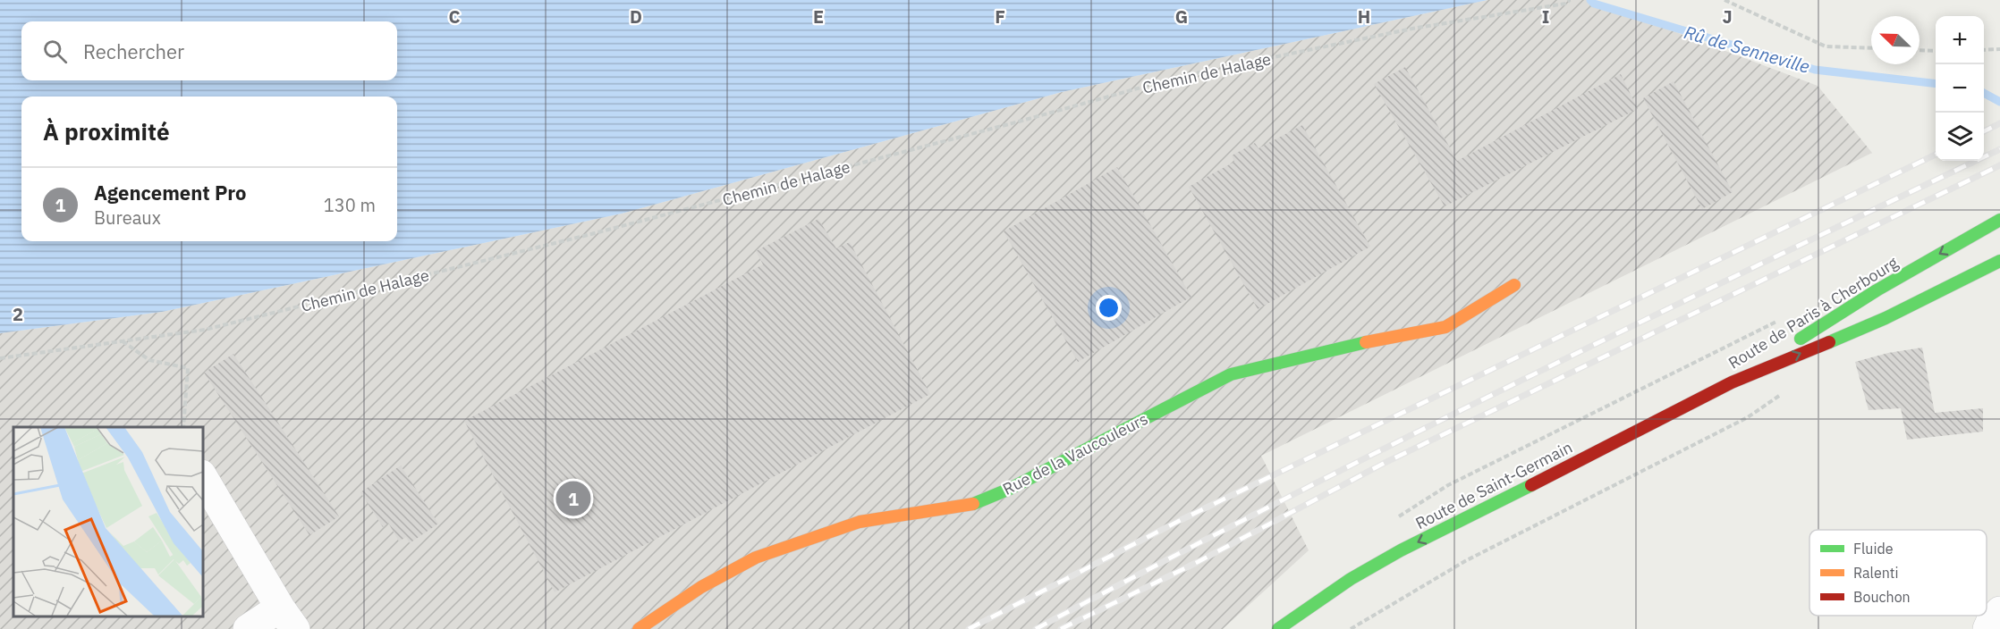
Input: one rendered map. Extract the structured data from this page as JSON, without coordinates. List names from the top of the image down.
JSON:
{
  "streets": {
    "main road": ["Route de Paris à Cherbourg", "Rue de la Vaucouleurs", "Route de Saint-Germain"],
    "path": ["Chemin de Halage"]
  },
  "crossings": [
    ["Route de Paris à Cherbourg", "Route de Saint-Germain"]
  ],
  "water": ["Rû de Senneville"],
  "legend": ["Fluide", "Ralenti", "Bouchon"],
  "north": "top left",
  "page": {
    "map_buttons": ["+", "−"],
    "search": "Rechercher",
    "heading": "À proximité",
    "list": [
      {
        "mark": "1",
        "name": "Agencement Pro",
        "note": "Bureaux",
        "value": "130 m"
      }
    ],
    "pins": "1"
  },
  "grid": {
    "columns": [
      "C",
      "D",
      "E",
      "F",
      "G",
      "H",
      "I",
      "J"
    ],
    "rows": ["2"]
  }
}
